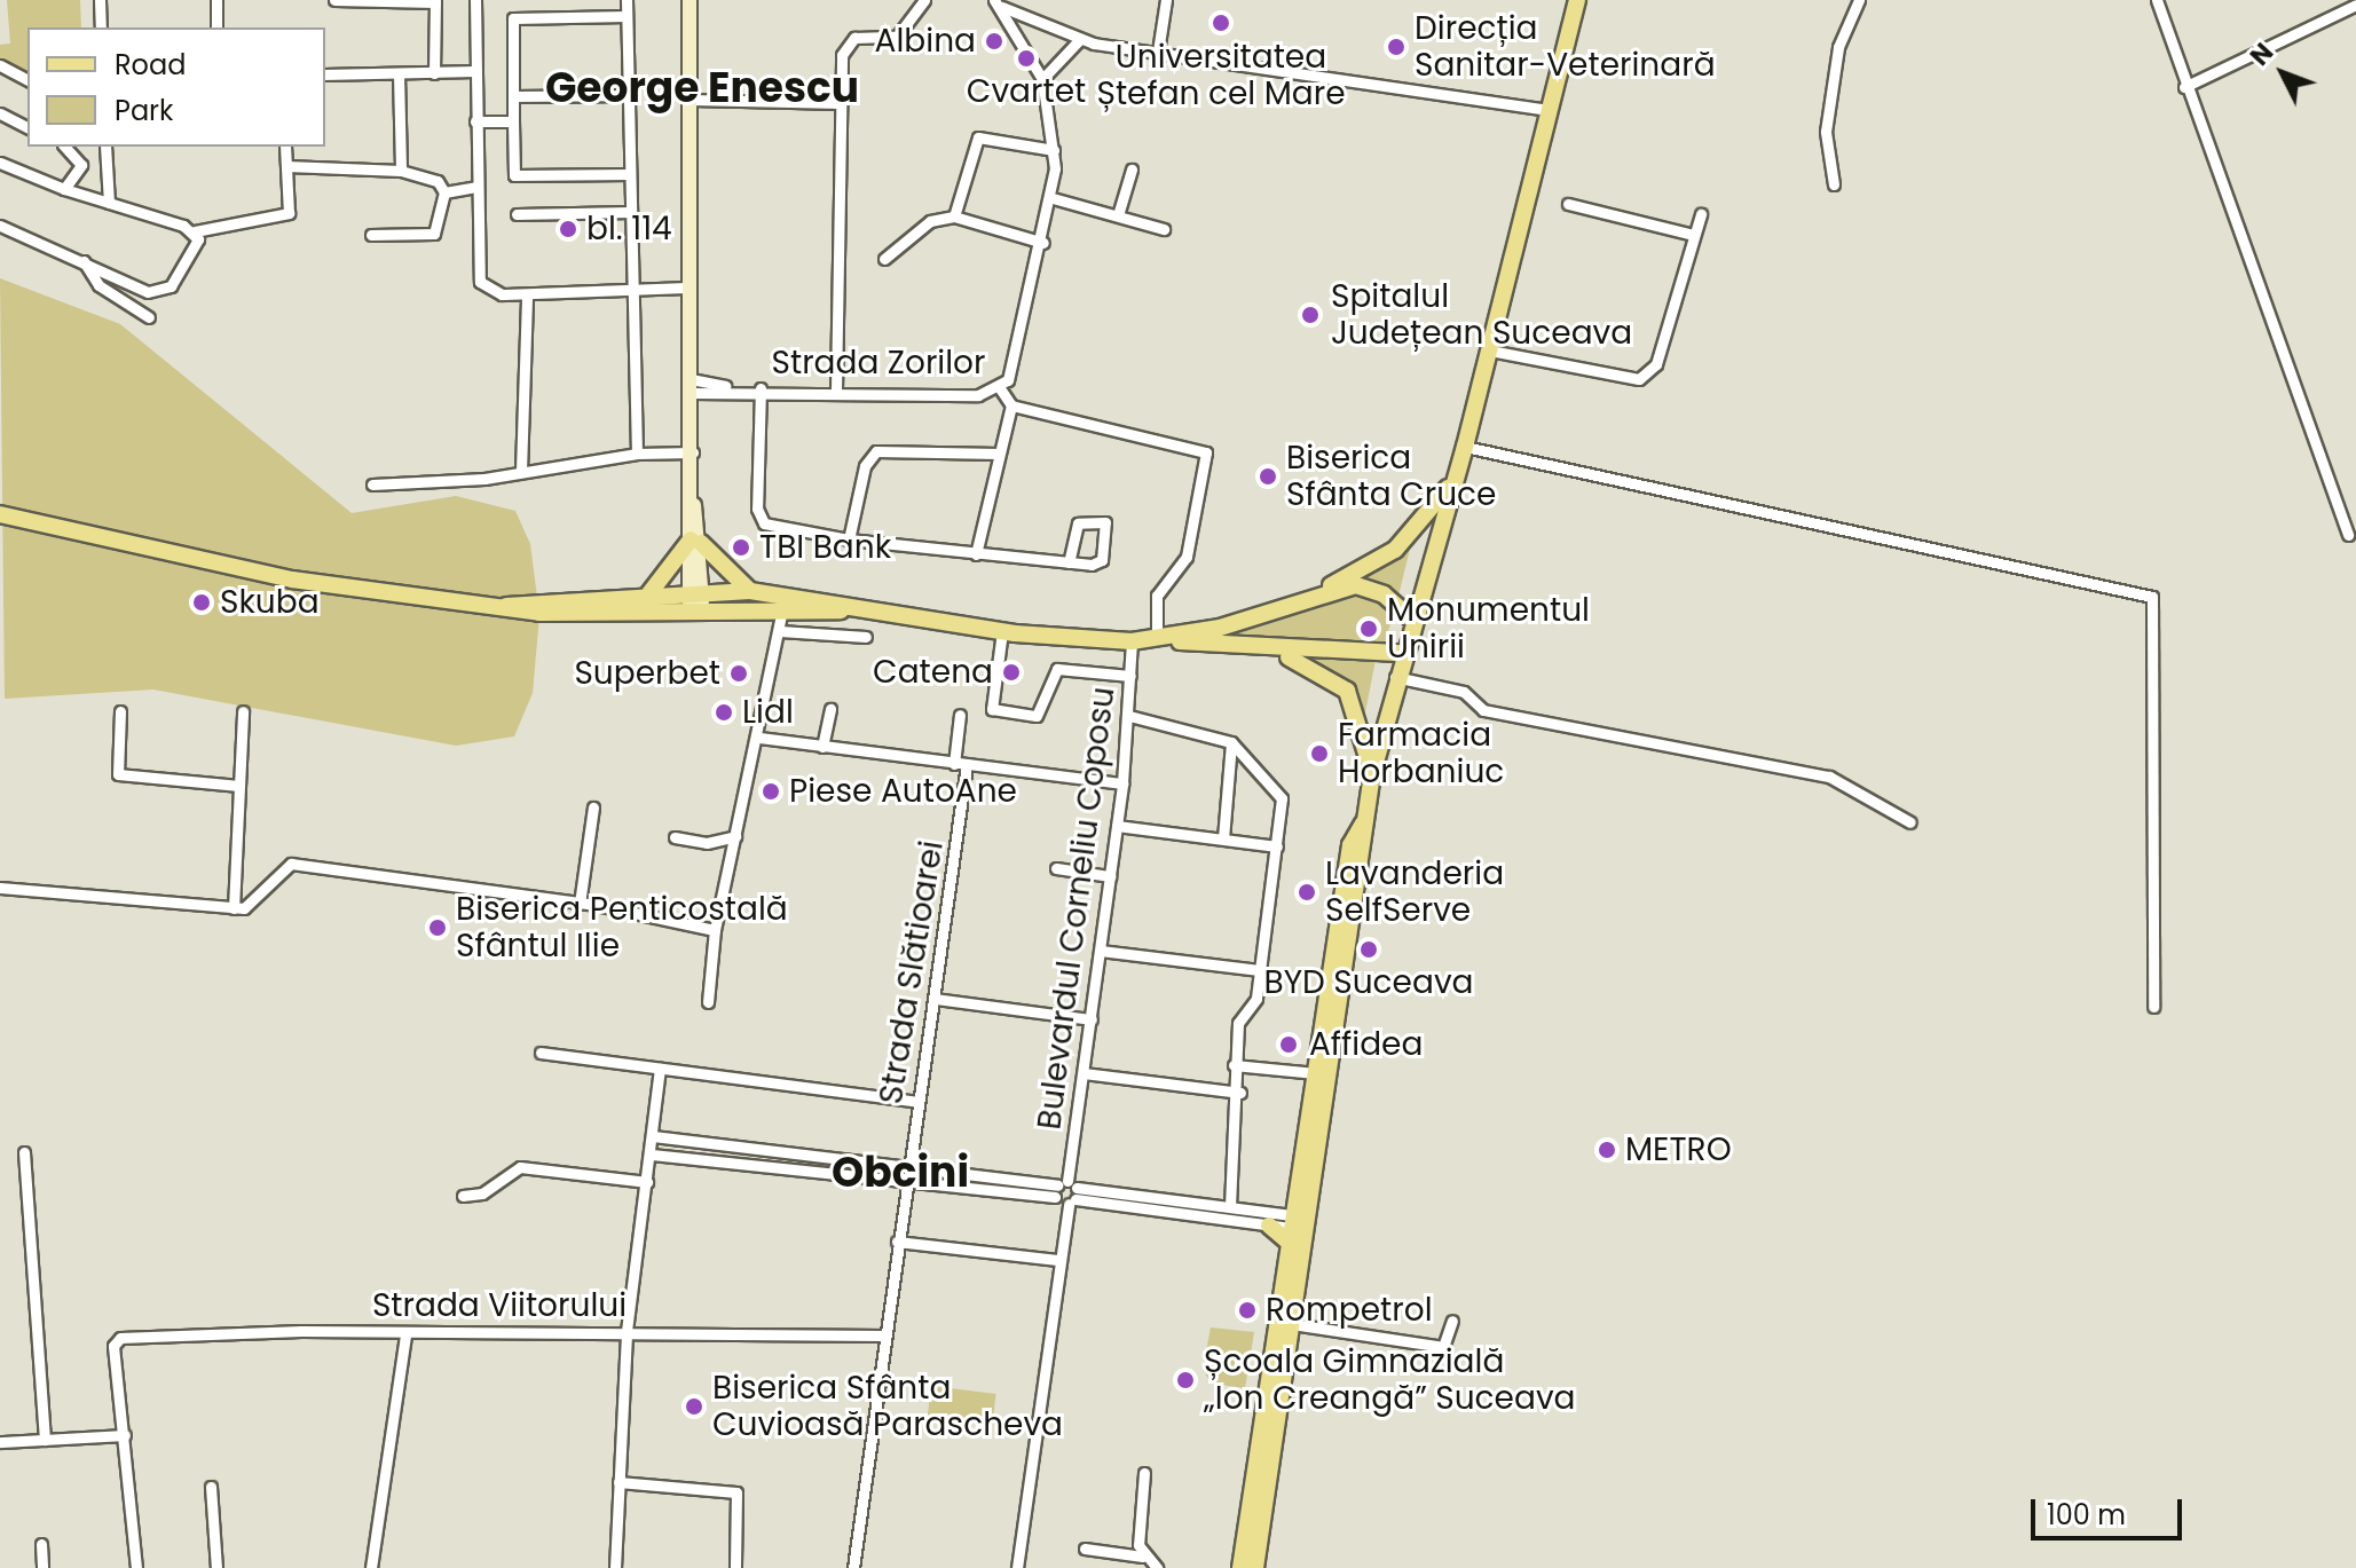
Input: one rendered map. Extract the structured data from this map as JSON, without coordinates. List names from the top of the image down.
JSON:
{
  "streets": {
    "street": [
      "Strada Zorilor",
      "Bulevardul Corneliu Coposu",
      "Strada Slătioarei",
      "Strada Viitorului"
    ]
  },
  "crossings": [
    ["Strada Slătioarei", "Strada Viitorului"]
  ],
  "districts": ["George Enescu", "Obcini"],
  "places": [
    "Universitatea Ștefan cel Mare",
    "Albina",
    "Direcția Sanitar-Veterinară",
    "Cvartet",
    "bl. 114",
    "Spitalul Județean Suceava",
    "Biserica Sfânta Cruce",
    "TBI Bank",
    "Skuba",
    "Monumentul Unirii",
    "Catena",
    "Superbet",
    "Lidl",
    "Farmacia Horbaniuc",
    "Piese AutoAne",
    "Lavanderia SelfServe",
    "Biserica Penticostală Sfântul Ilie",
    "BYD Suceava",
    "Affidea",
    "METRO",
    "Rompetrol",
    "Școala Gimnazială „Ion Creangă” Suceava",
    "Biserica Sfânta Cuvioasă Parascheva"
  ],
  "legend": ["Road", "Park"],
  "scale_bar": "100 m",
  "north": "top left"
}
